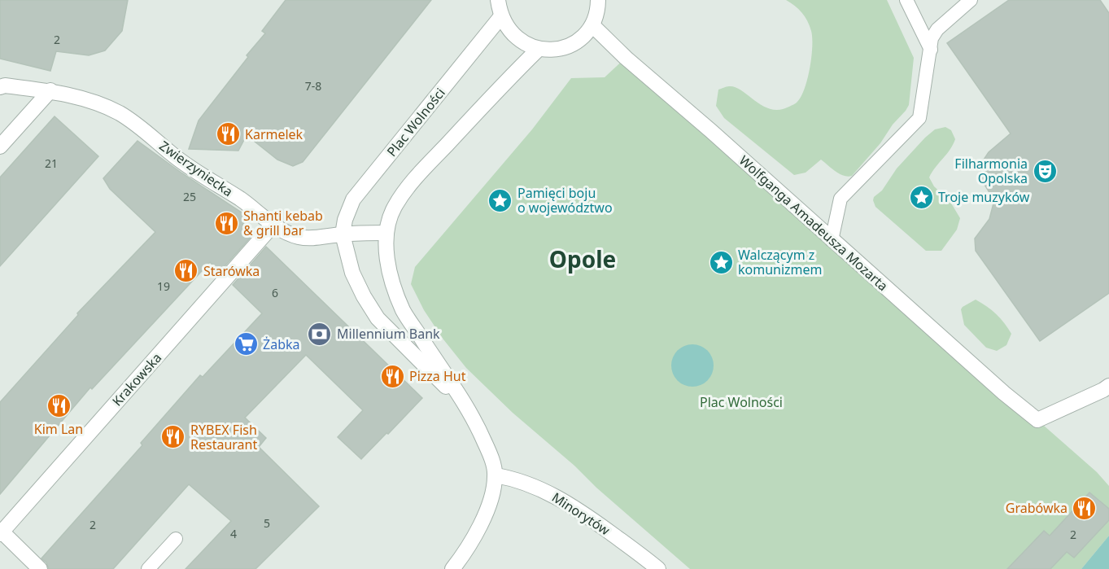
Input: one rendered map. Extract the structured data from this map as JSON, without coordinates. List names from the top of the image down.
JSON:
{
  "streets": {
    "street": [
      "Plac Wolności",
      "Zwierzyniecka",
      "Wolfganga Amadeusza Mozarta",
      "Krakowska",
      "Minorytów"
    ]
  },
  "crossings": [
    ["Plac Wolności", "Zwierzyniecka"],
    ["Plac Wolności", "Minorytów"],
    ["Zwierzyniecka", "Krakowska"]
  ],
  "districts": ["Opole"],
  "parks": ["Plac Wolności"],
  "places": {
    "restaurant": [
      "Karmelek",
      "Shanti kebab & grill bar",
      "Starówka",
      "Pizza Hut",
      "Kim Lan",
      "RYBEX Fish Restaurant",
      "Grabówka"
    ],
    "theatre": ["Filharmonia Opolska"],
    "place": ["Troje muzyków", "Pamięci boju o województwo", "Walczącym z komunizmem"],
    "bank": ["Millennium Bank"],
    "supermarket": ["Żabka"]
  },
  "house_numbers": [
    "2",
    "7-8",
    "21",
    "25",
    "19",
    "6",
    "5",
    "2",
    "4",
    "2"
  ]
}
